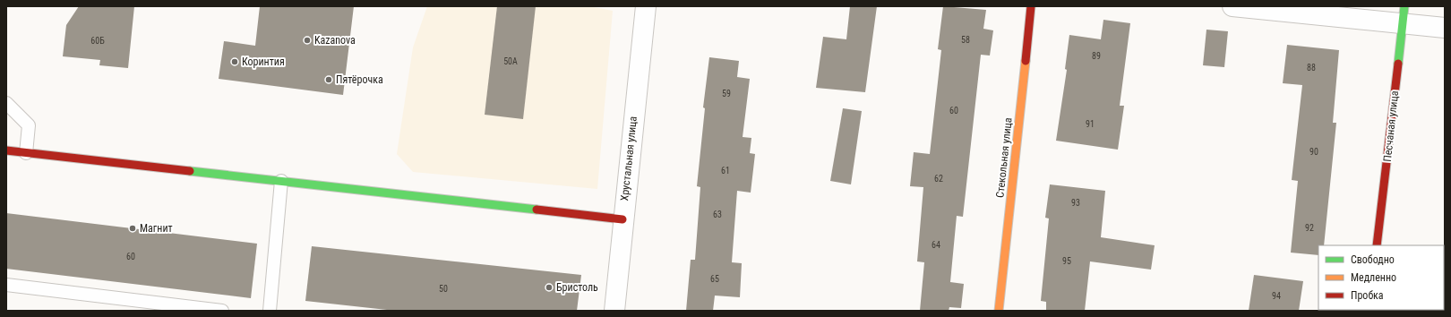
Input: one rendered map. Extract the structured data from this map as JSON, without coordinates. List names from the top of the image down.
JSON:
{
  "streets": {
    "street": ["Песчаная улица", "Стекольная улица", "Хрустальная улица"]
  },
  "places": [
    "Kazanova",
    "Коринтия",
    "Пятёрочка",
    "Магнит",
    "Бристоль"
  ],
  "house_numbers": [
    "58",
    "60Б",
    "89",
    "50А",
    "88",
    "59",
    "60",
    "91",
    "90",
    "61",
    "62",
    "93",
    "63",
    "92",
    "64",
    "60",
    "95",
    "65",
    "50",
    "94"
  ],
  "legend": ["Свободно", "Медленно", "Пробка"]
}
